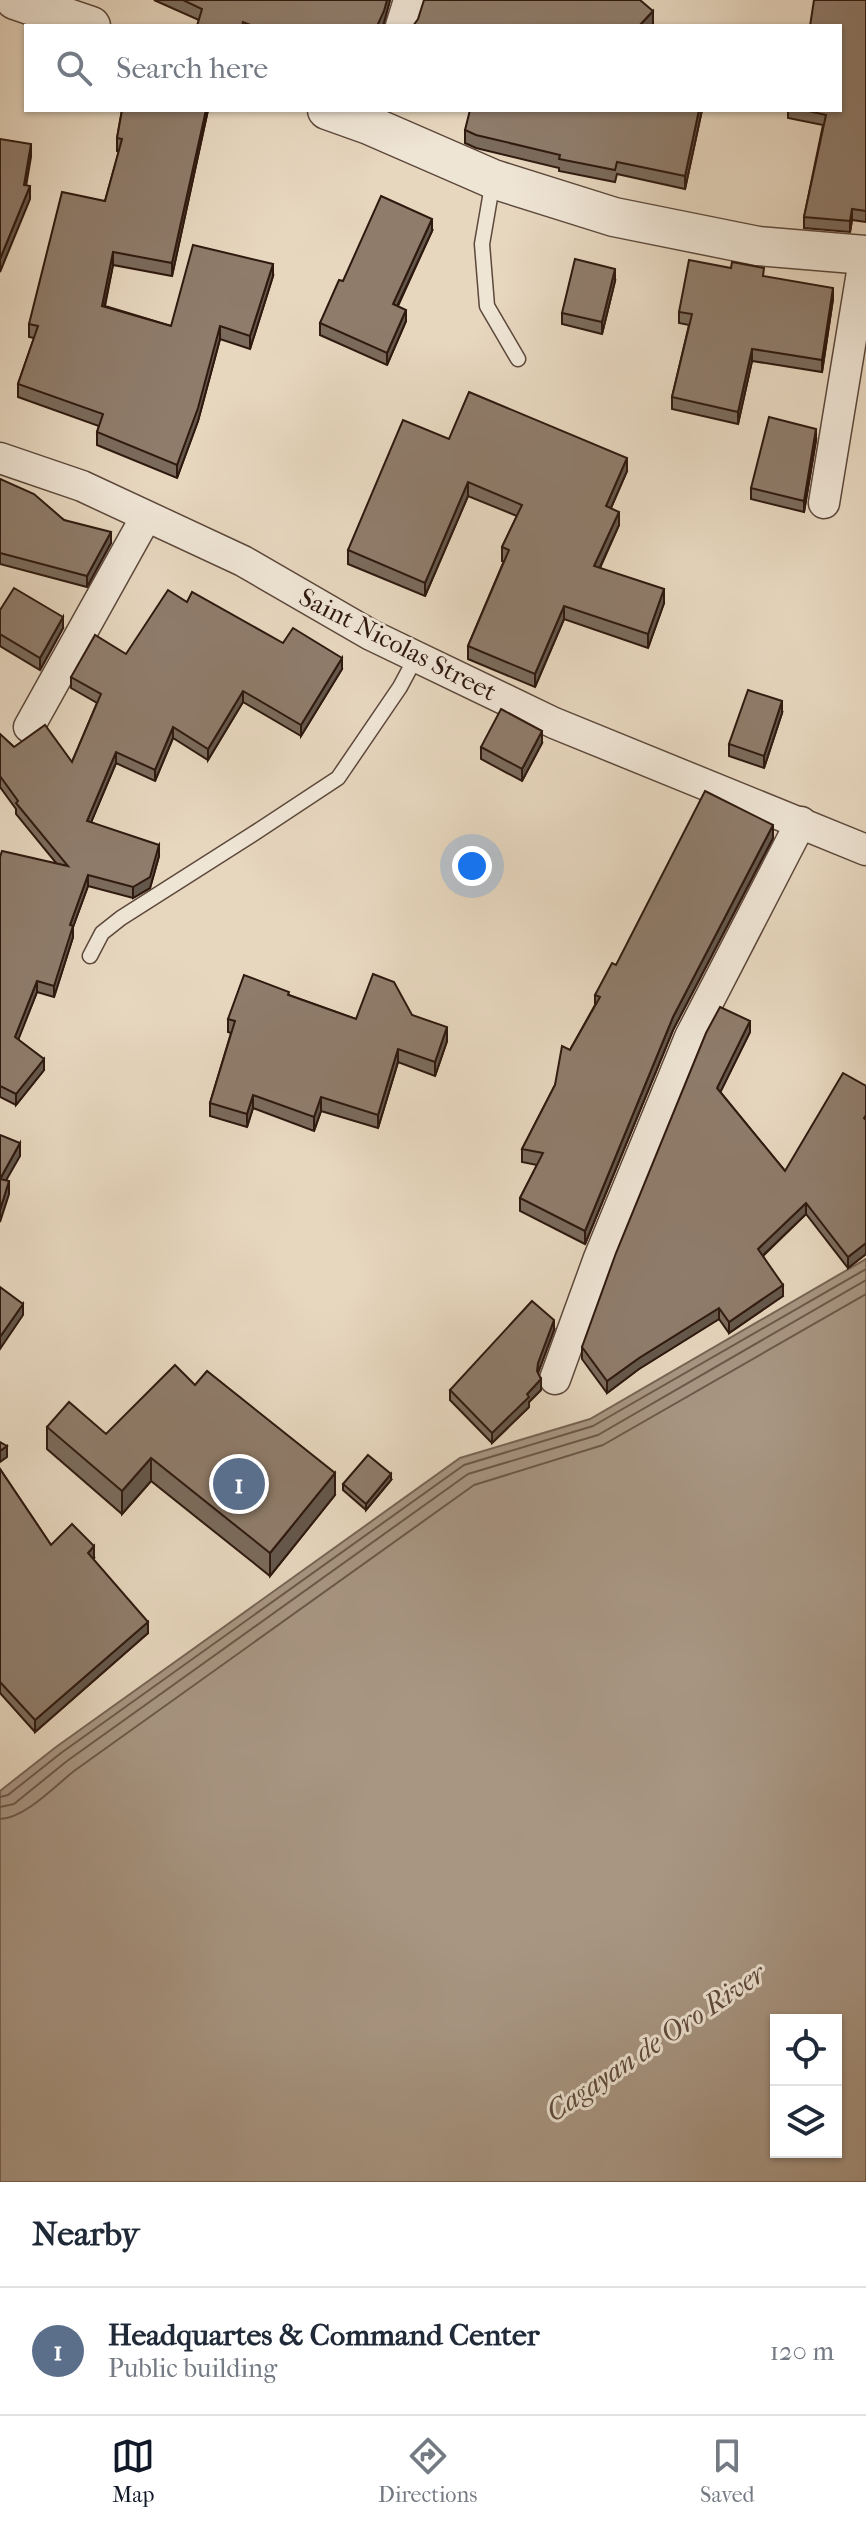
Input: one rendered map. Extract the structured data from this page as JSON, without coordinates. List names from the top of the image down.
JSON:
{
  "streets": {
    "street": ["Saint Nicolas Street"]
  },
  "water": ["Cagayan de Oro River"],
  "page": {
    "search": "Search here",
    "pins": "1",
    "heading": "Nearby",
    "list": [
      {
        "mark": "1",
        "name": "Headquartes & Command Center",
        "note": "Public building",
        "value": "120 m"
      }
    ],
    "nav": ["Map", "Directions", "Saved"]
  }
}
